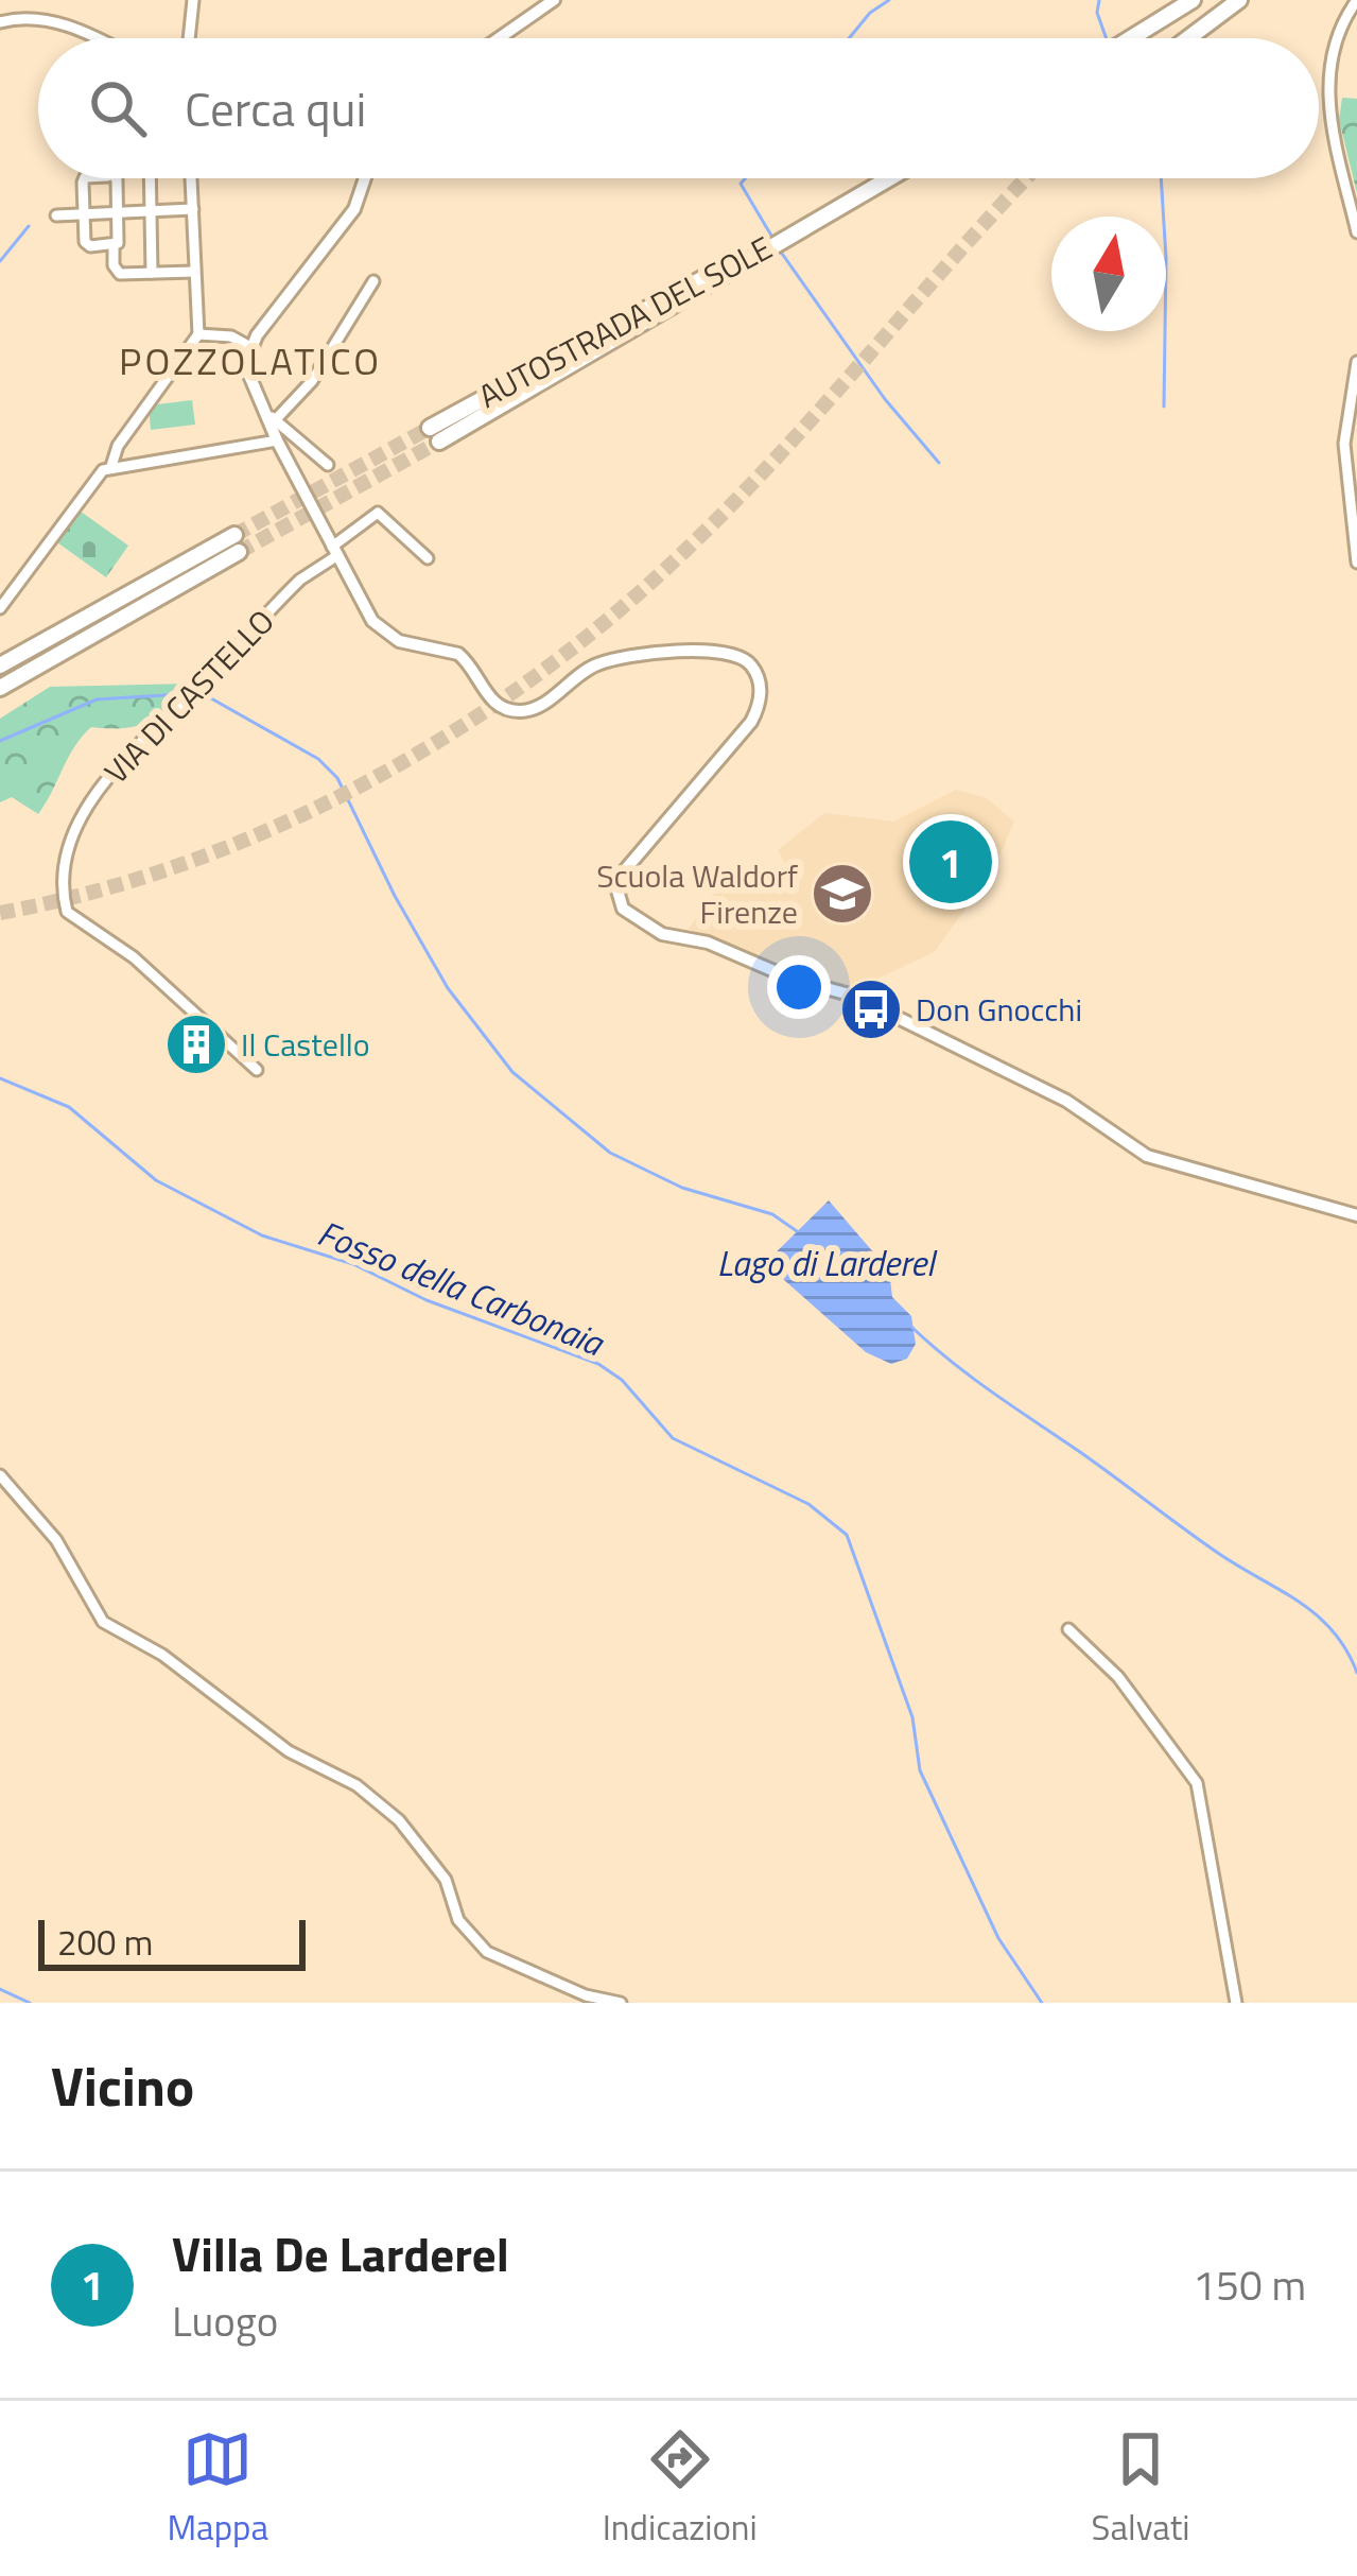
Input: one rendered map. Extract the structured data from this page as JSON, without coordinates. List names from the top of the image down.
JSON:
{
  "streets": {
    "highway": ["AUTOSTRADA DEL SOLE"],
    "street": ["VIA DI CASTELLO"]
  },
  "districts": ["POZZOLATICO"],
  "water": ["Lago di Larderel", "Fosso della Carbonaia"],
  "places": {
    "school or university": ["Scuola Waldorf Firenze"],
    "bus stop": ["Don Gnocchi"],
    "building": ["Il Castello"]
  },
  "scale_bar": "200 m",
  "north": "top",
  "page": {
    "search": "Cerca qui",
    "pins": "1",
    "scale": "200 m",
    "heading": "Vicino",
    "list": [
      {
        "mark": "1",
        "name": "Villa De Larderel",
        "note": "Luogo",
        "value": "150 m"
      }
    ],
    "nav": ["Mappa", "Indicazioni", "Salvati"]
  }
}
